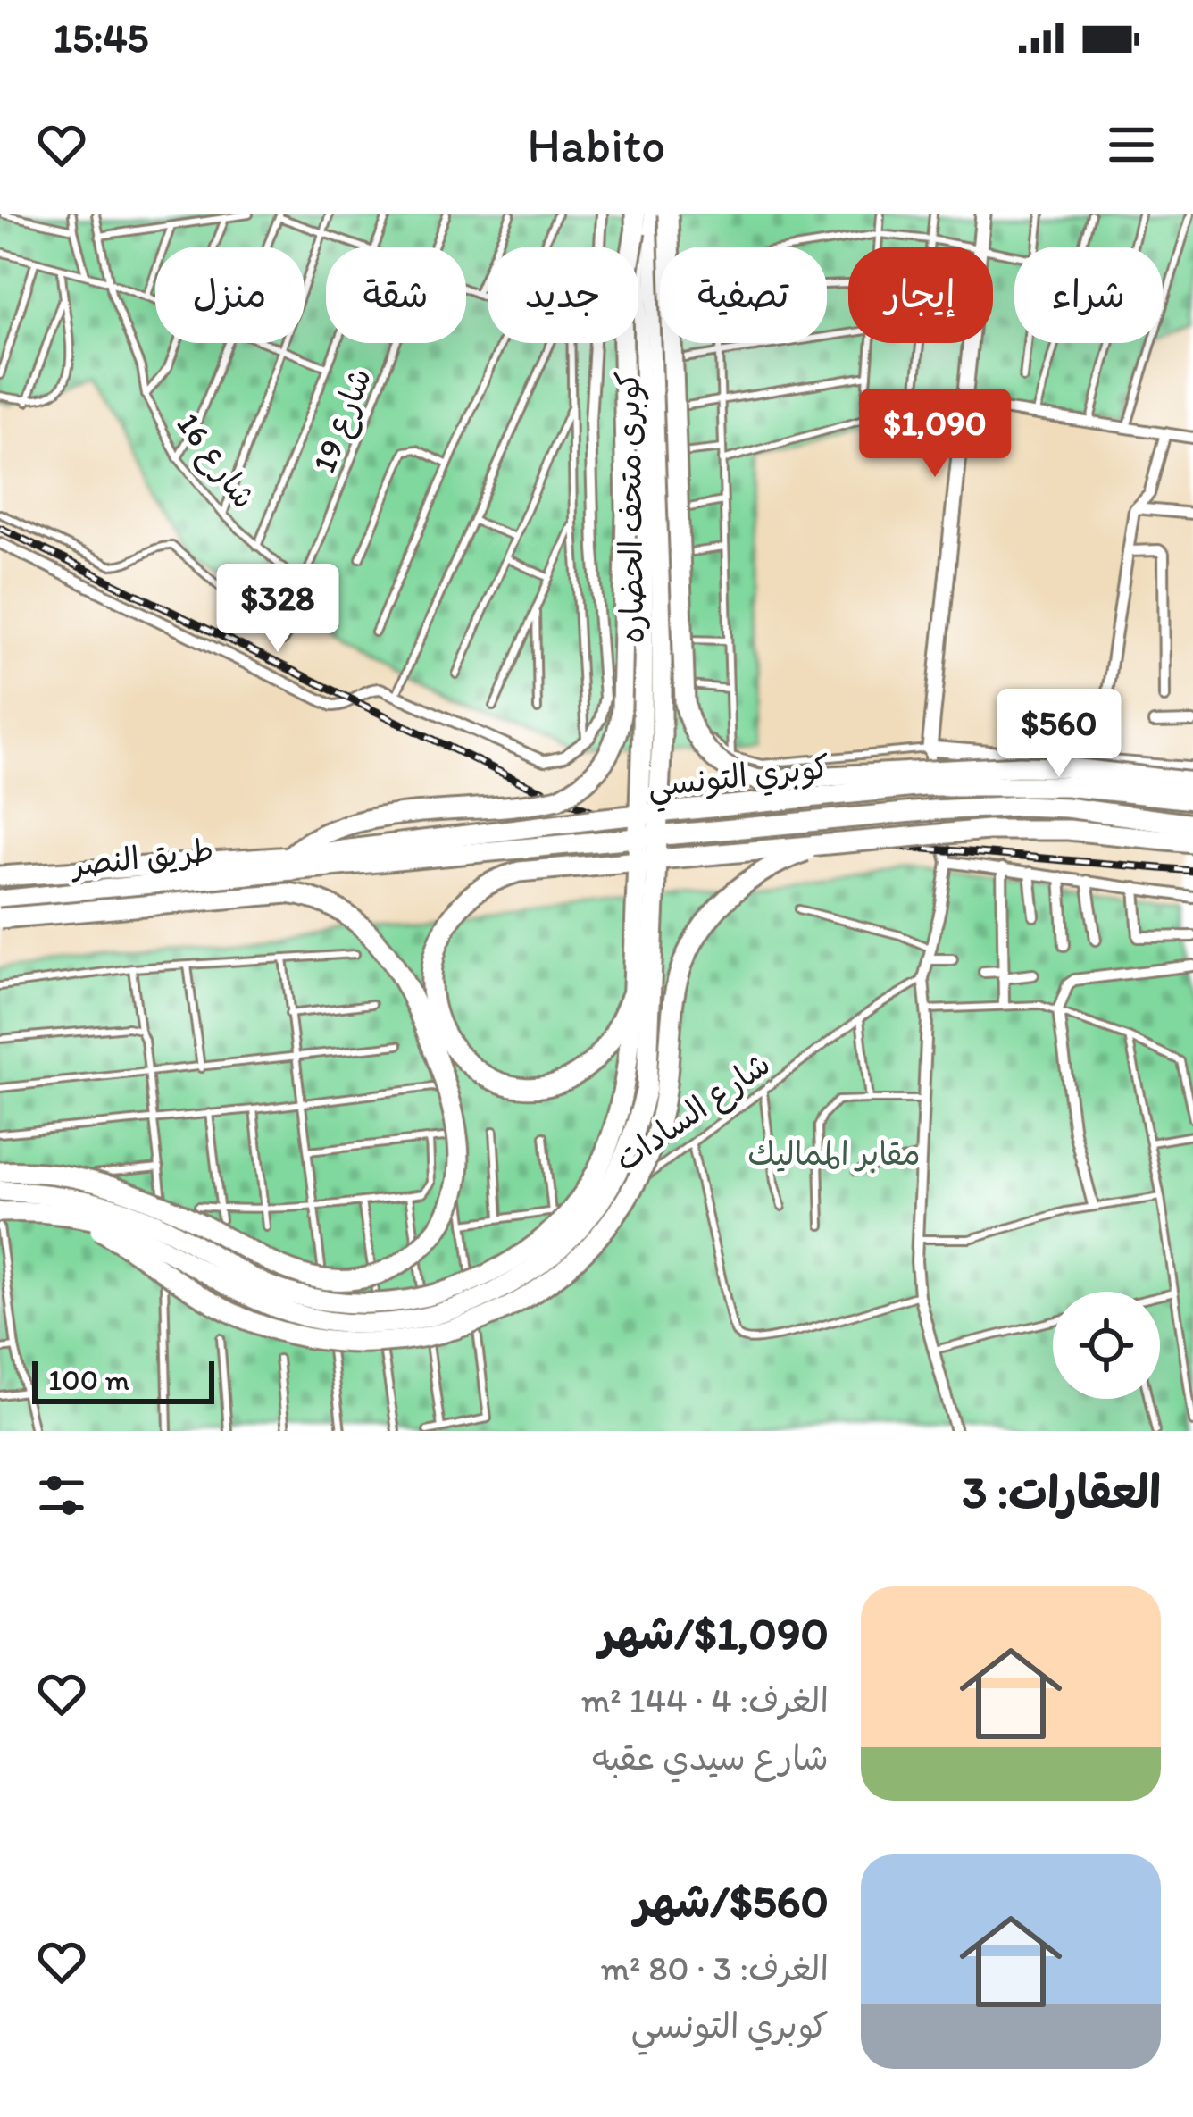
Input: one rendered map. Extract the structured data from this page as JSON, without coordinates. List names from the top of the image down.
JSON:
{
  "streets": {
    "highway": ["كوبرى متحف الحضاره", "كوبري التونسي", "طريق النصر"],
    "lane": ["شارع 19", "شارع 16", "شارع السادات"]
  },
  "crossings": [
    ["شارع 19", "شارع 16"],
    ["كوبري التونسي", "طريق النصر"]
  ],
  "parks": ["مقابر المماليك"],
  "scale_bar": "100 m",
  "page": {
    "status": "15:45",
    "header": "Habito",
    "chip": [
      "شراء",
      "إيجار",
      "تصفية",
      "جديد",
      "شقة",
      "منزل"
    ],
    "price": ["$1,090", "$328", "$560"],
    "scale": "100 m",
    "heading": "العقارات: 3",
    "list": [
      {
        "name": "$1,090/شهر",
        "note": "الغرف: 4 · 144 m² · شارع سيدي عقبه"
      },
      {
        "name": "$560/شهر",
        "note": "الغرف: 3 · 80 m² · كوبري التونسي"
      }
    ]
  }
}
